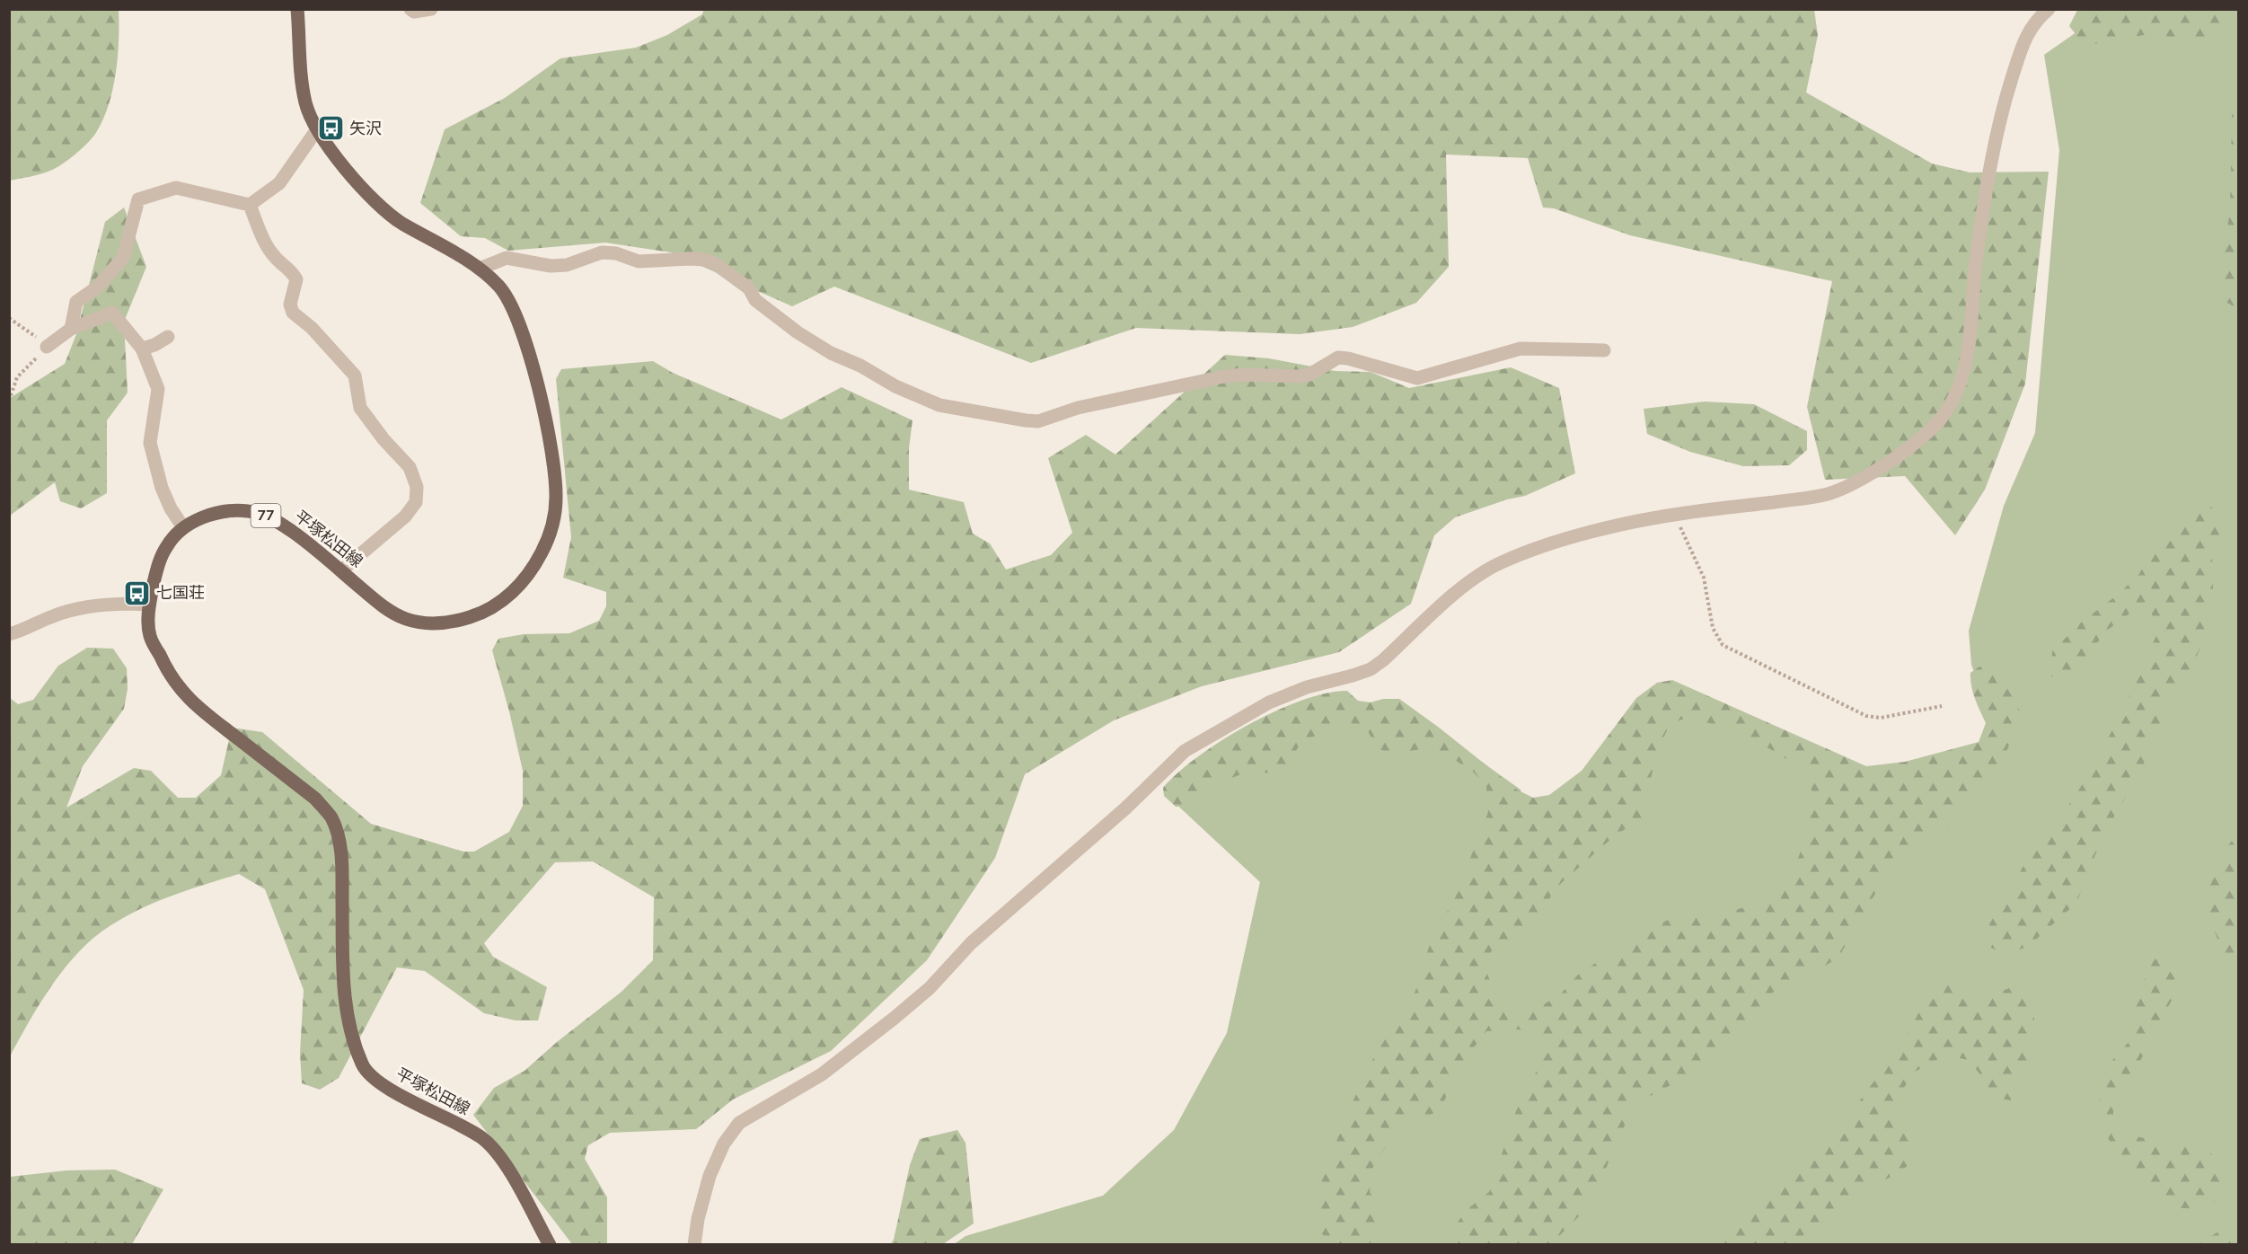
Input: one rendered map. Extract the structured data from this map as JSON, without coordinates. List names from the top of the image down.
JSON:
{
  "streets": {
    "main road": ["77", "平塚松田線"]
  },
  "places": {
    "bus stop": ["矢沢", "七国荘"]
  }
}
